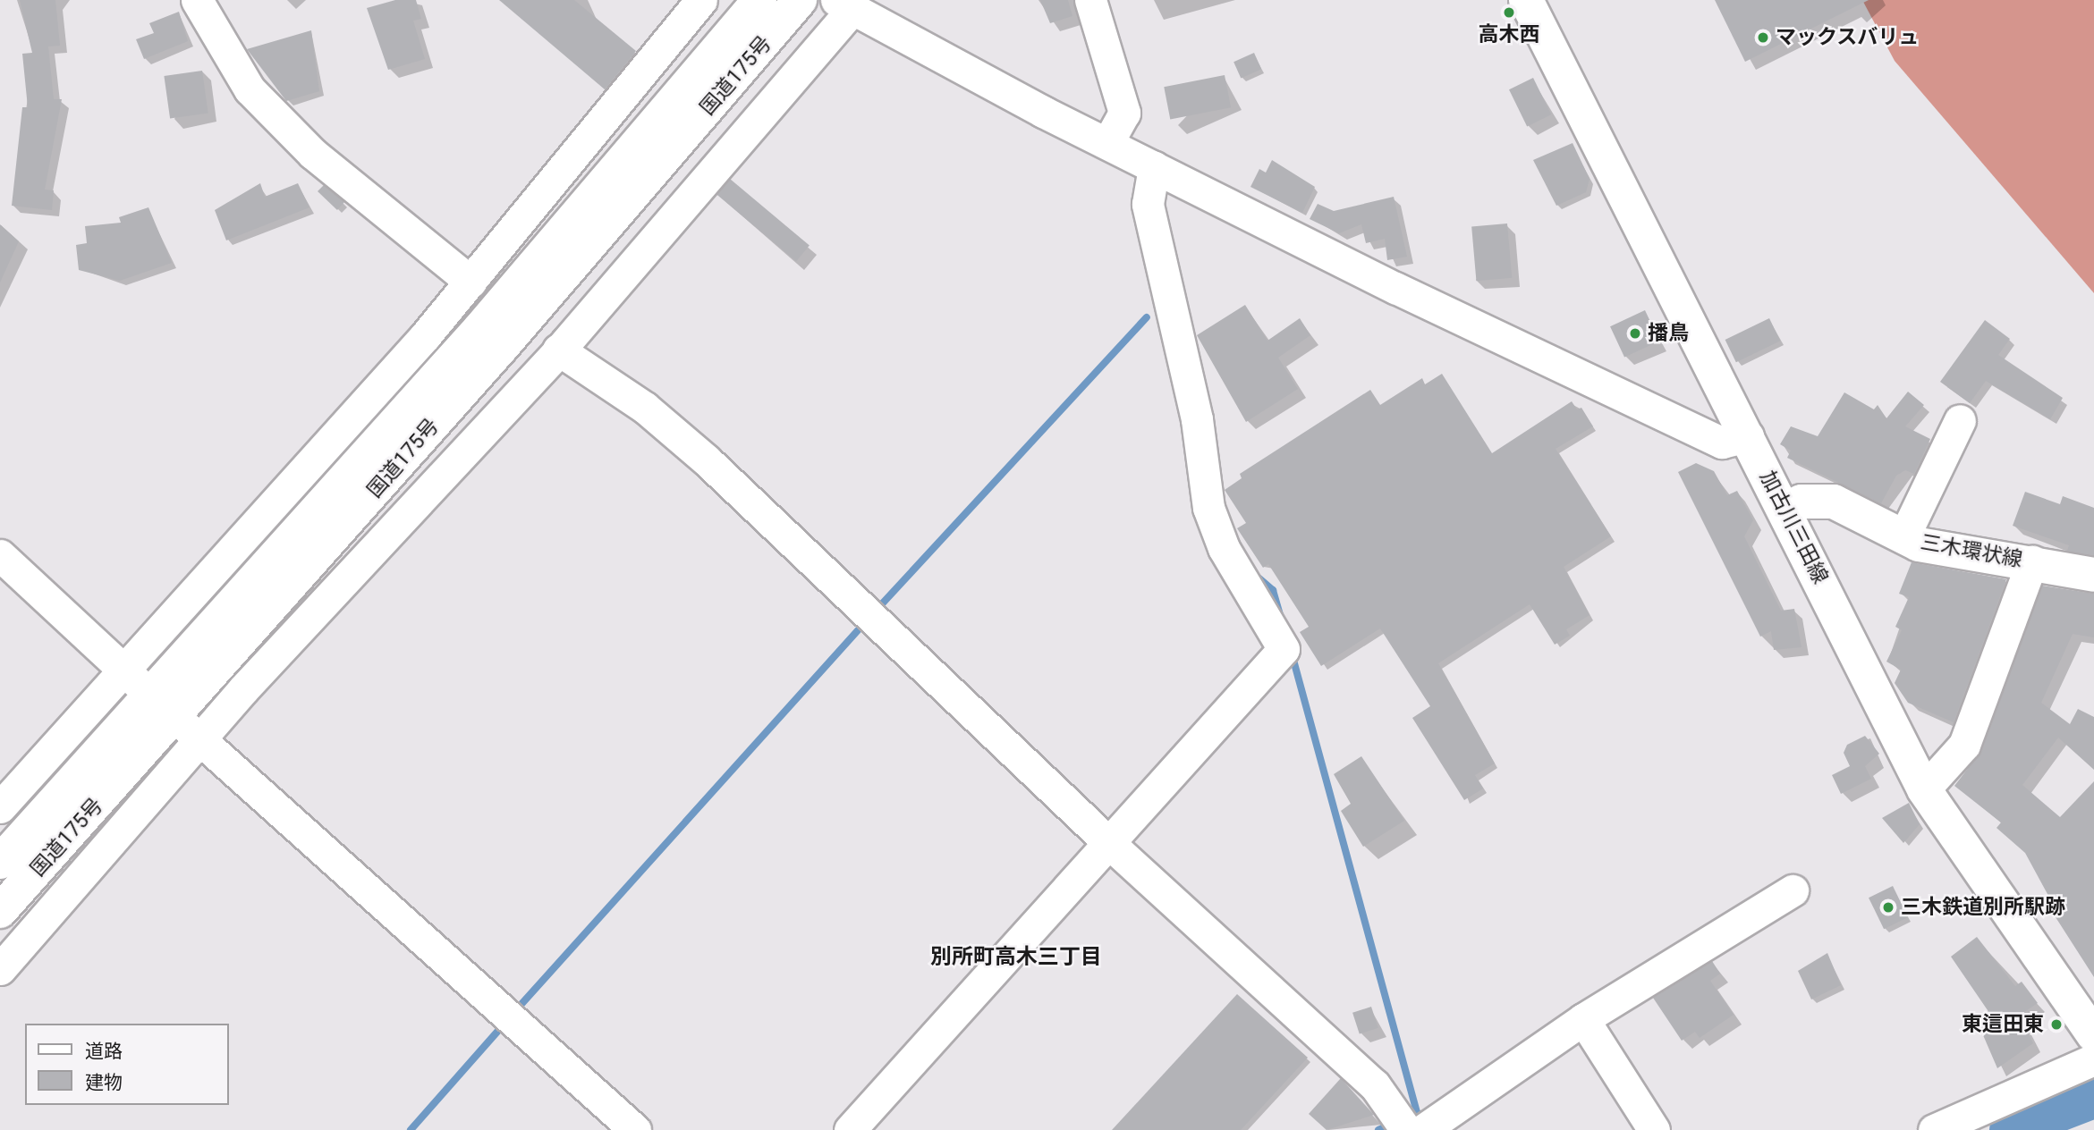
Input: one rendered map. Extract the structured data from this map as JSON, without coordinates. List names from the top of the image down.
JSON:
{
  "streets": {
    "main road": ["国道175号", "加古川三田線", "三木環状線"]
  },
  "crossings": [
    ["加古川三田線", "三木環状線"]
  ],
  "districts": ["別所町高木三丁目"],
  "places": [
    "高木西",
    "マックスバリュ",
    "播鳥",
    "三木鉄道別所駅跡",
    "東這田東"
  ],
  "legend": ["道路", "建物"]
}
